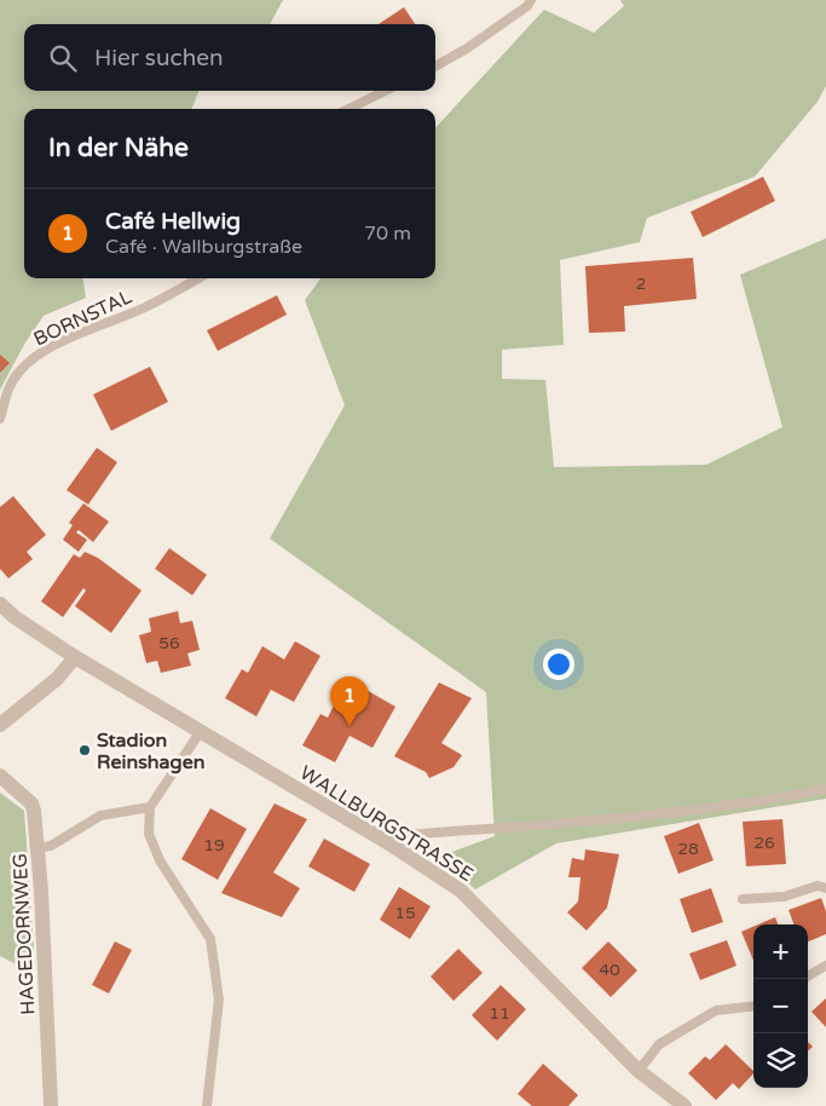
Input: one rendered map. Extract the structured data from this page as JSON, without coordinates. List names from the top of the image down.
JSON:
{
  "streets": {
    "street": ["WALLBURGSTRASSE", "HAGEDORNWEG"],
    "lane": ["BORNSTAL"]
  },
  "places": ["Stadion Reinshagen"],
  "house_numbers": [
    "2",
    "56",
    "26",
    "19",
    "28",
    "15",
    "40",
    "11"
  ],
  "page": {
    "search": "Hier suchen",
    "heading": "In der Nähe",
    "list": [
      {
        "mark": "1",
        "name": "Café Hellwig",
        "note": "Café · Wallburgstraße",
        "value": "70 m"
      }
    ],
    "pins": "1",
    "map_buttons": ["+", "−"]
  }
}
